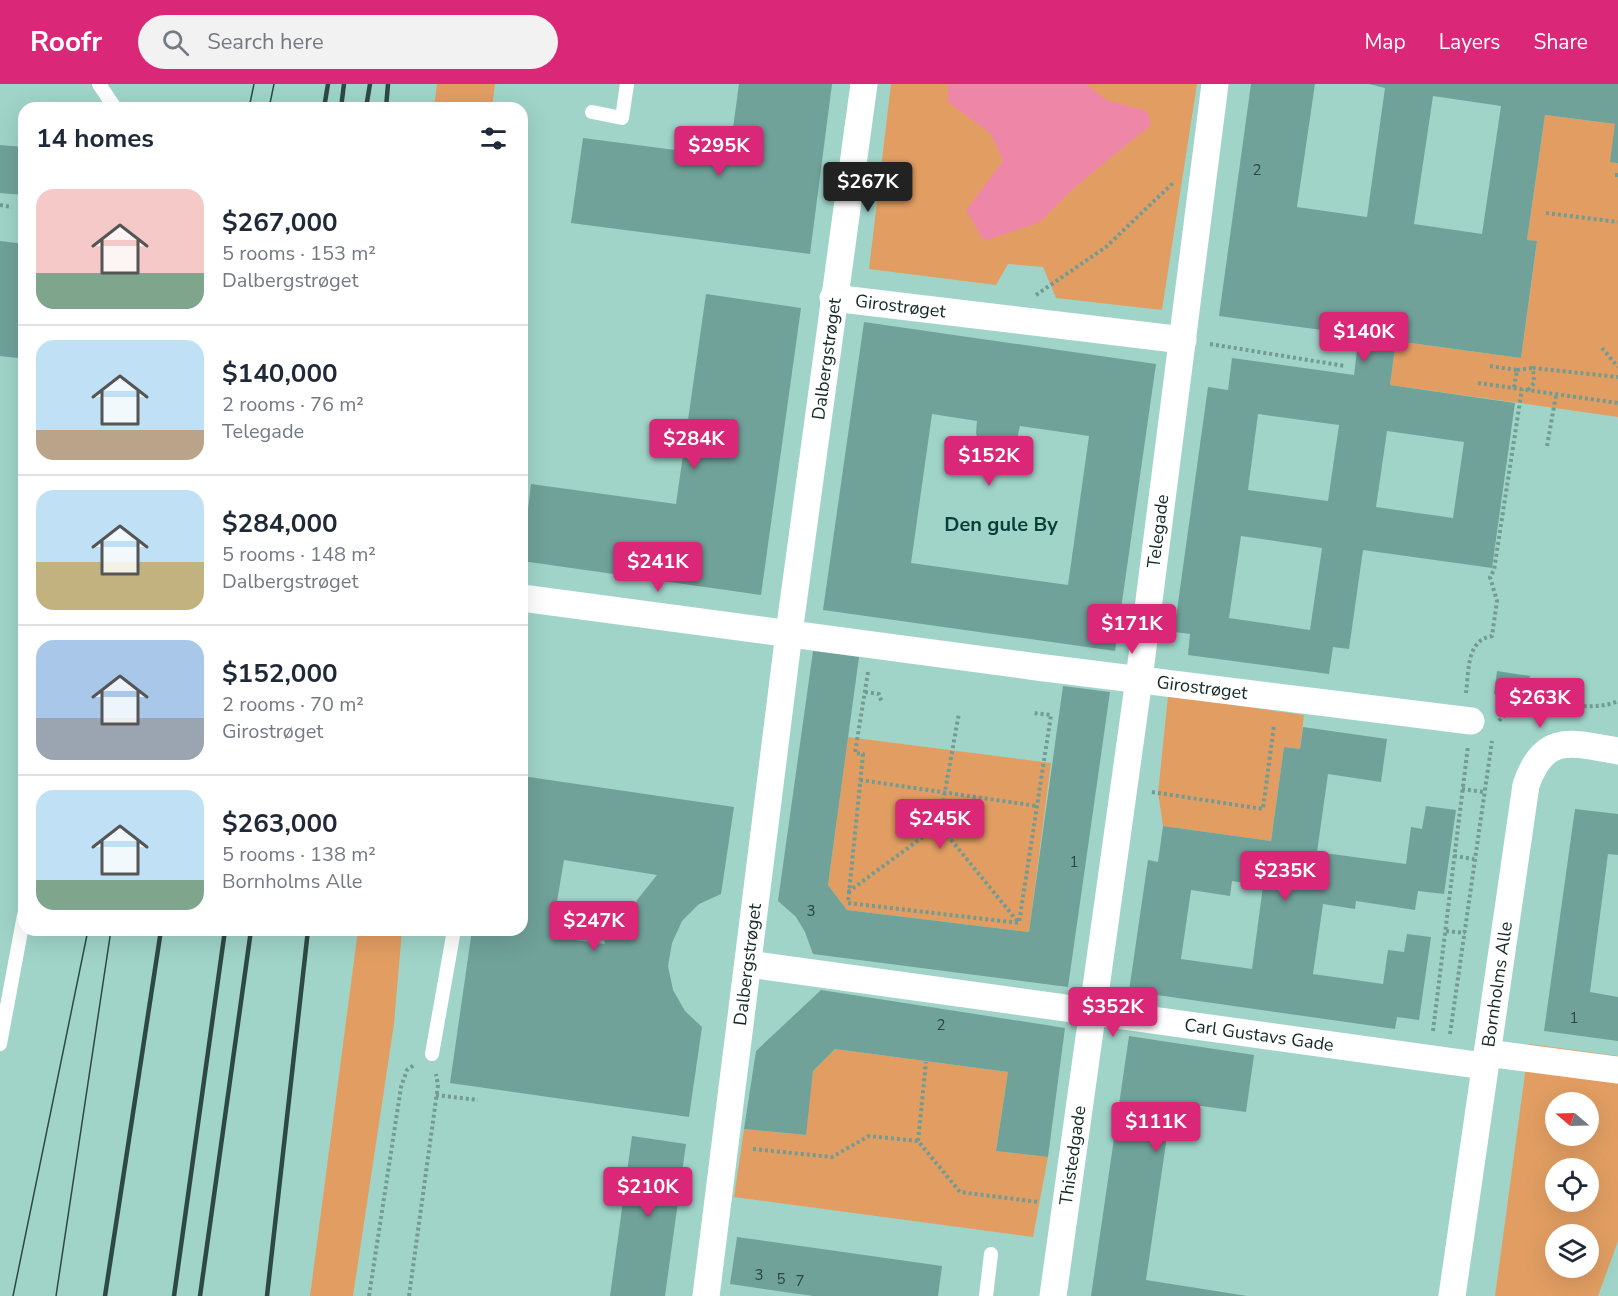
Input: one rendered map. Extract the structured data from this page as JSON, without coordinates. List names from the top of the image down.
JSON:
{
  "streets": {
    "street": [
      "Girostrøget",
      "Dalbergstrøget",
      "Telegade",
      "Bornholms Alle",
      "Carl Gustavs Gade",
      "Thistedgade"
    ]
  },
  "crossings": [
    ["Girostrøget", "Dalbergstrøget"],
    ["Girostrøget", "Telegade"],
    ["Dalbergstrøget", "Carl Gustavs Gade"],
    ["Telegade", "Carl Gustavs Gade"],
    ["Telegade", "Thistedgade"],
    ["Bornholms Alle", "Carl Gustavs Gade"],
    ["Carl Gustavs Gade", "Thistedgade"]
  ],
  "districts": ["Den gule By"],
  "house_numbers": [
    "2",
    "1",
    "3",
    "1",
    "2",
    "3",
    "5",
    "7"
  ],
  "north": "left",
  "page": {
    "header": "Roofr",
    "search": "Search here",
    "nav": ["Map", "Layers", "Share"],
    "heading": "14 homes",
    "price": [
      "$295K",
      "$267K",
      "$140K",
      "$284K",
      "$152K",
      "$241K",
      "$171K",
      "$263K",
      "$245K",
      "$235K",
      "$247K",
      "$352K",
      "$111K",
      "$210K"
    ],
    "list": [
      {
        "name": "$267,000",
        "note": "5 rooms · 153 m² · Dalbergstrøget"
      },
      {
        "name": "$140,000",
        "note": "2 rooms · 76 m² · Telegade"
      },
      {
        "name": "$284,000",
        "note": "5 rooms · 148 m² · Dalbergstrøget"
      },
      {
        "name": "$152,000",
        "note": "2 rooms · 70 m² · Girostrøget"
      },
      {
        "name": "$263,000",
        "note": "5 rooms · 138 m² · Bornholms Alle"
      }
    ]
  }
}
